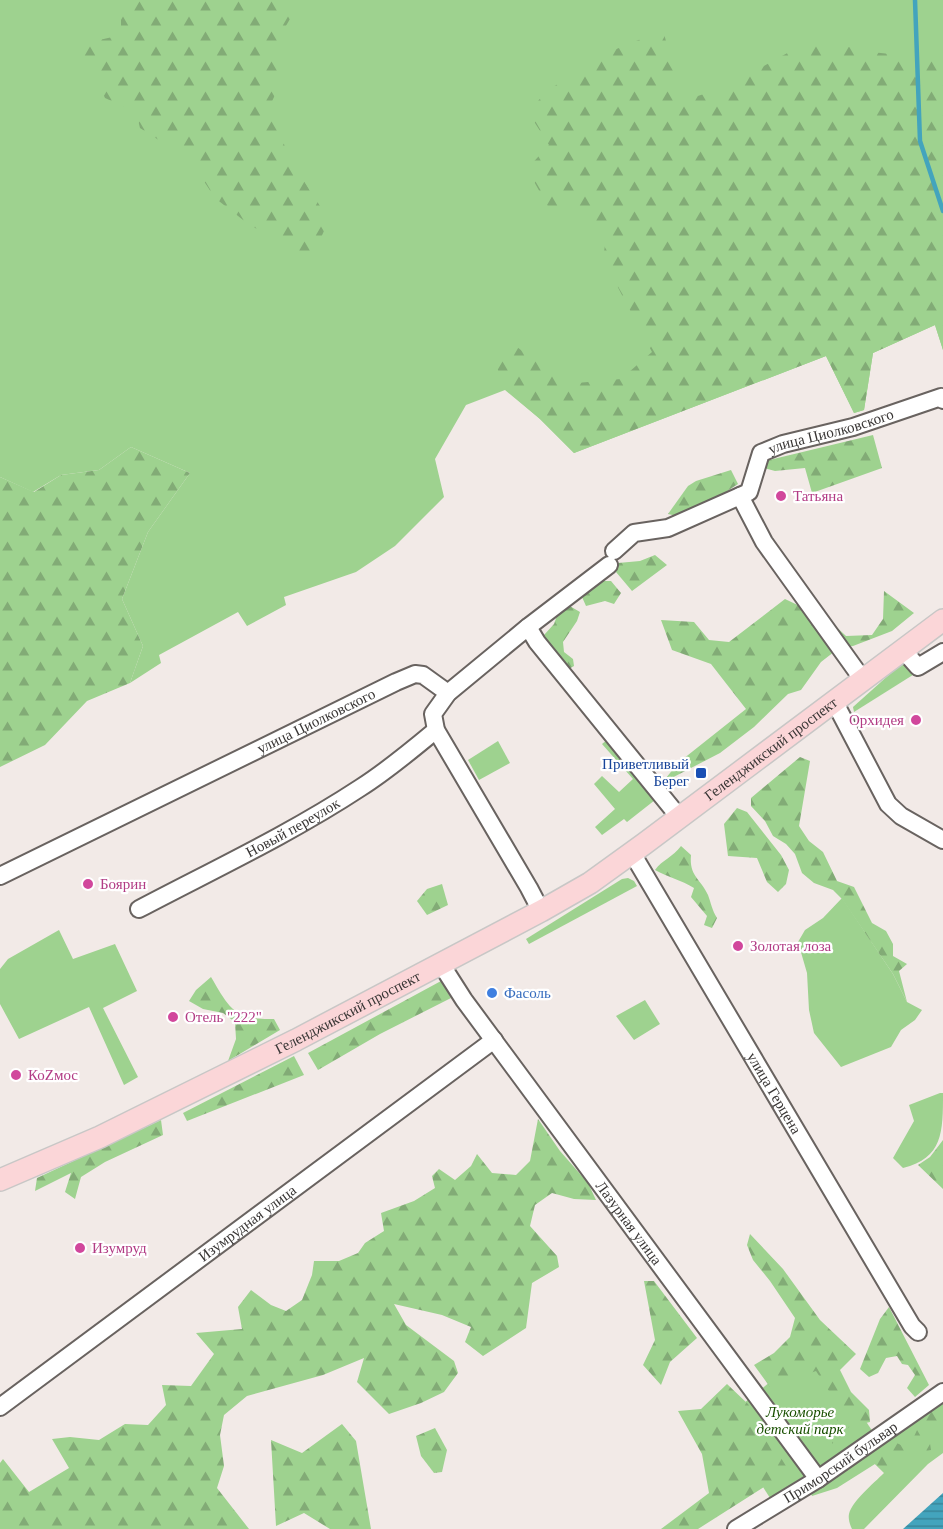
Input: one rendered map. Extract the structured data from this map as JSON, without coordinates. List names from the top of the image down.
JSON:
{
  "streets": {
    "main road": ["Геленджикский проспект"],
    "street": [
      "улица Циолковского",
      "Новый переулок",
      "улица Герцена",
      "Лазурная улица",
      "Изумрудная улица",
      "Приморский бульвар"
    ]
  },
  "crossings": [
    ["Геленджикский проспект", "улица Герцена"],
    ["Геленджикский проспект", "Лазурная улица"],
    ["Лазурная улица", "Изумрудная улица"],
    ["Лазурная улица", "Приморский бульвар"]
  ],
  "parks": ["Лукоморье детский парк"],
  "places": {
    "other": [
      "Татьяна",
      "Орхидея",
      "Боярин",
      "Золотая лоза",
      "Фасоль",
      "Отель \"222\"",
      "КоZмос",
      "Изумруд"
    ],
    "transit": ["Приветливый Берег"]
  }
}
